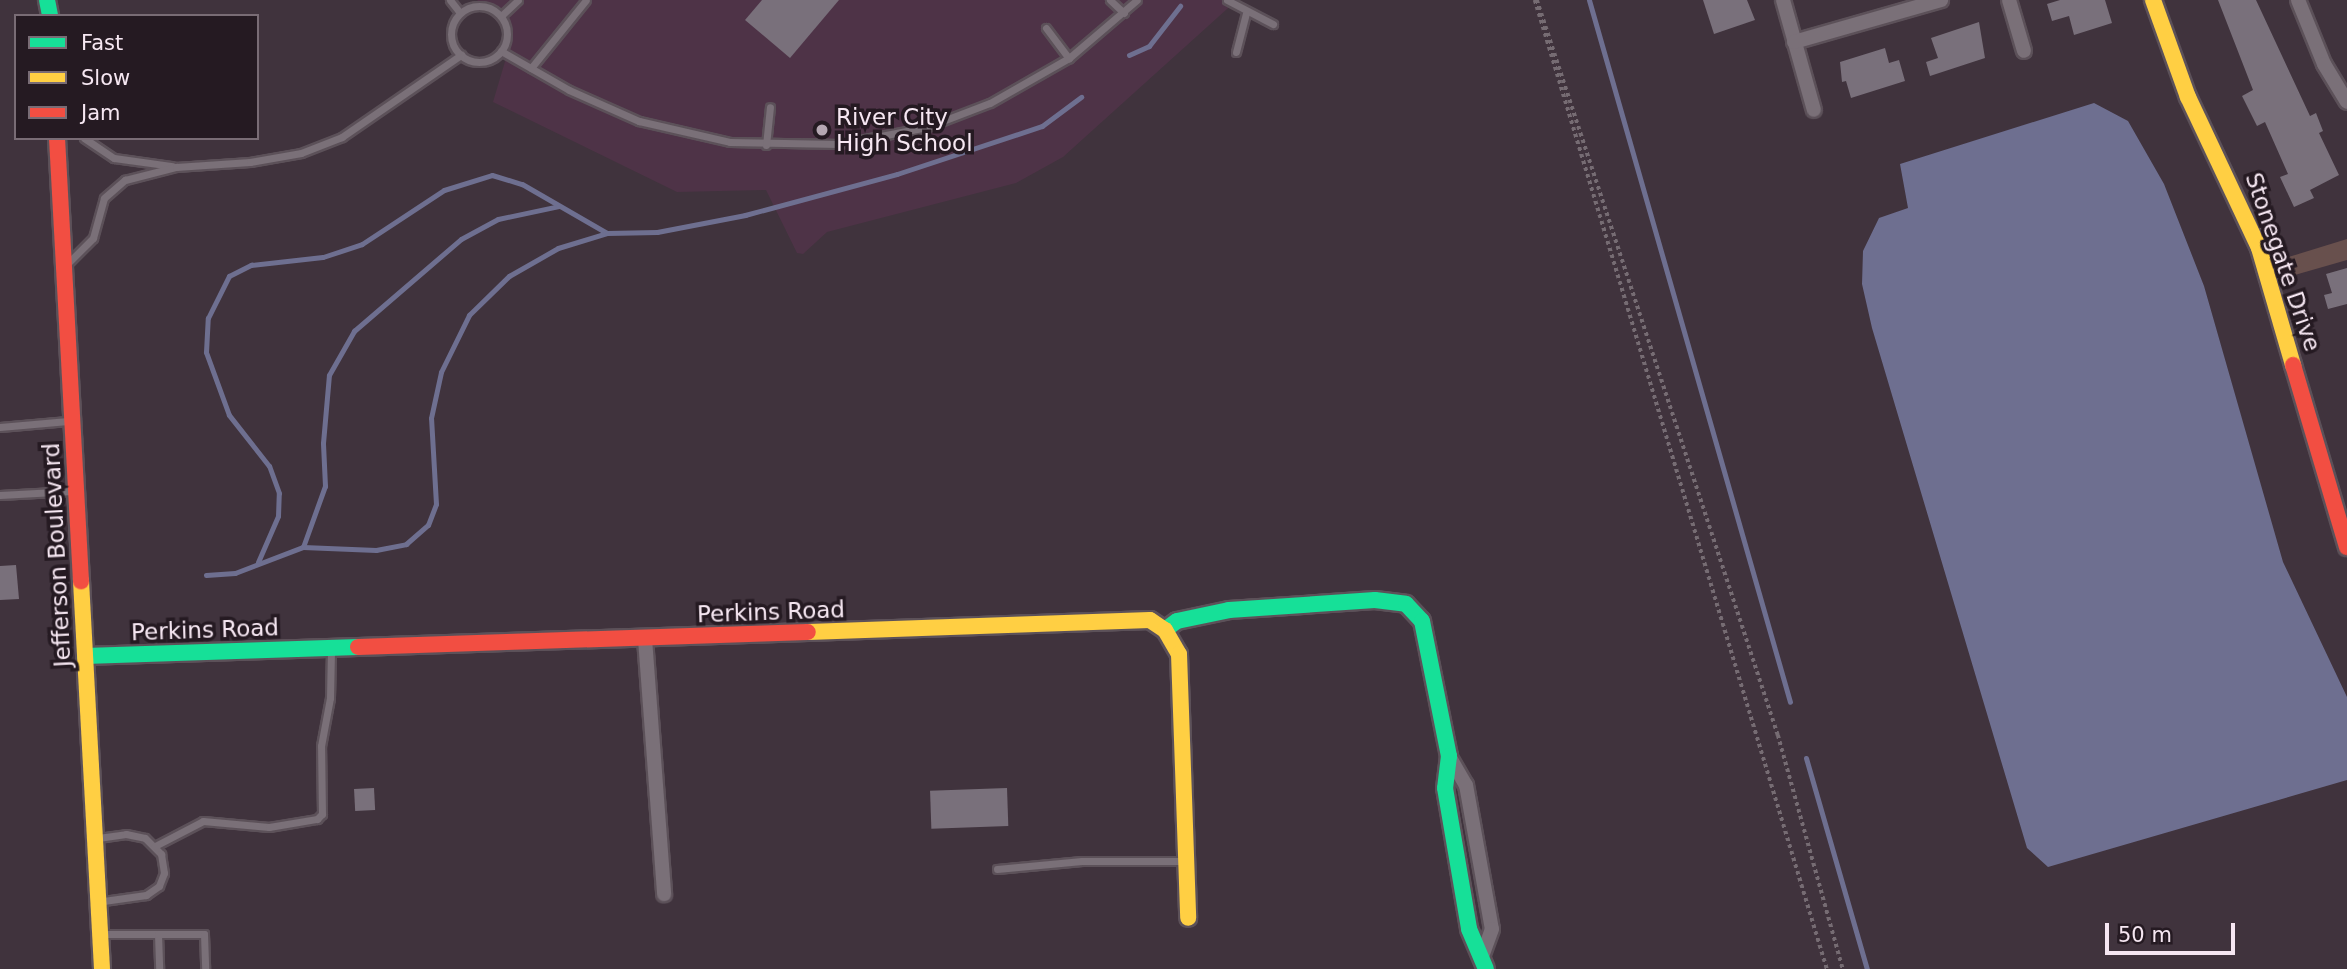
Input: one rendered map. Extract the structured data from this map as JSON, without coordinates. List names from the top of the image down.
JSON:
{
  "streets": {
    "street": ["Stonegate Drive", "Jefferson Boulevard", "Perkins Road"]
  },
  "crossings": [
    ["Jefferson Boulevard", "Perkins Road"]
  ],
  "places": ["River City High School"],
  "legend": ["Fast", "Slow", "Jam"],
  "scale_bar": "50 m"
}
